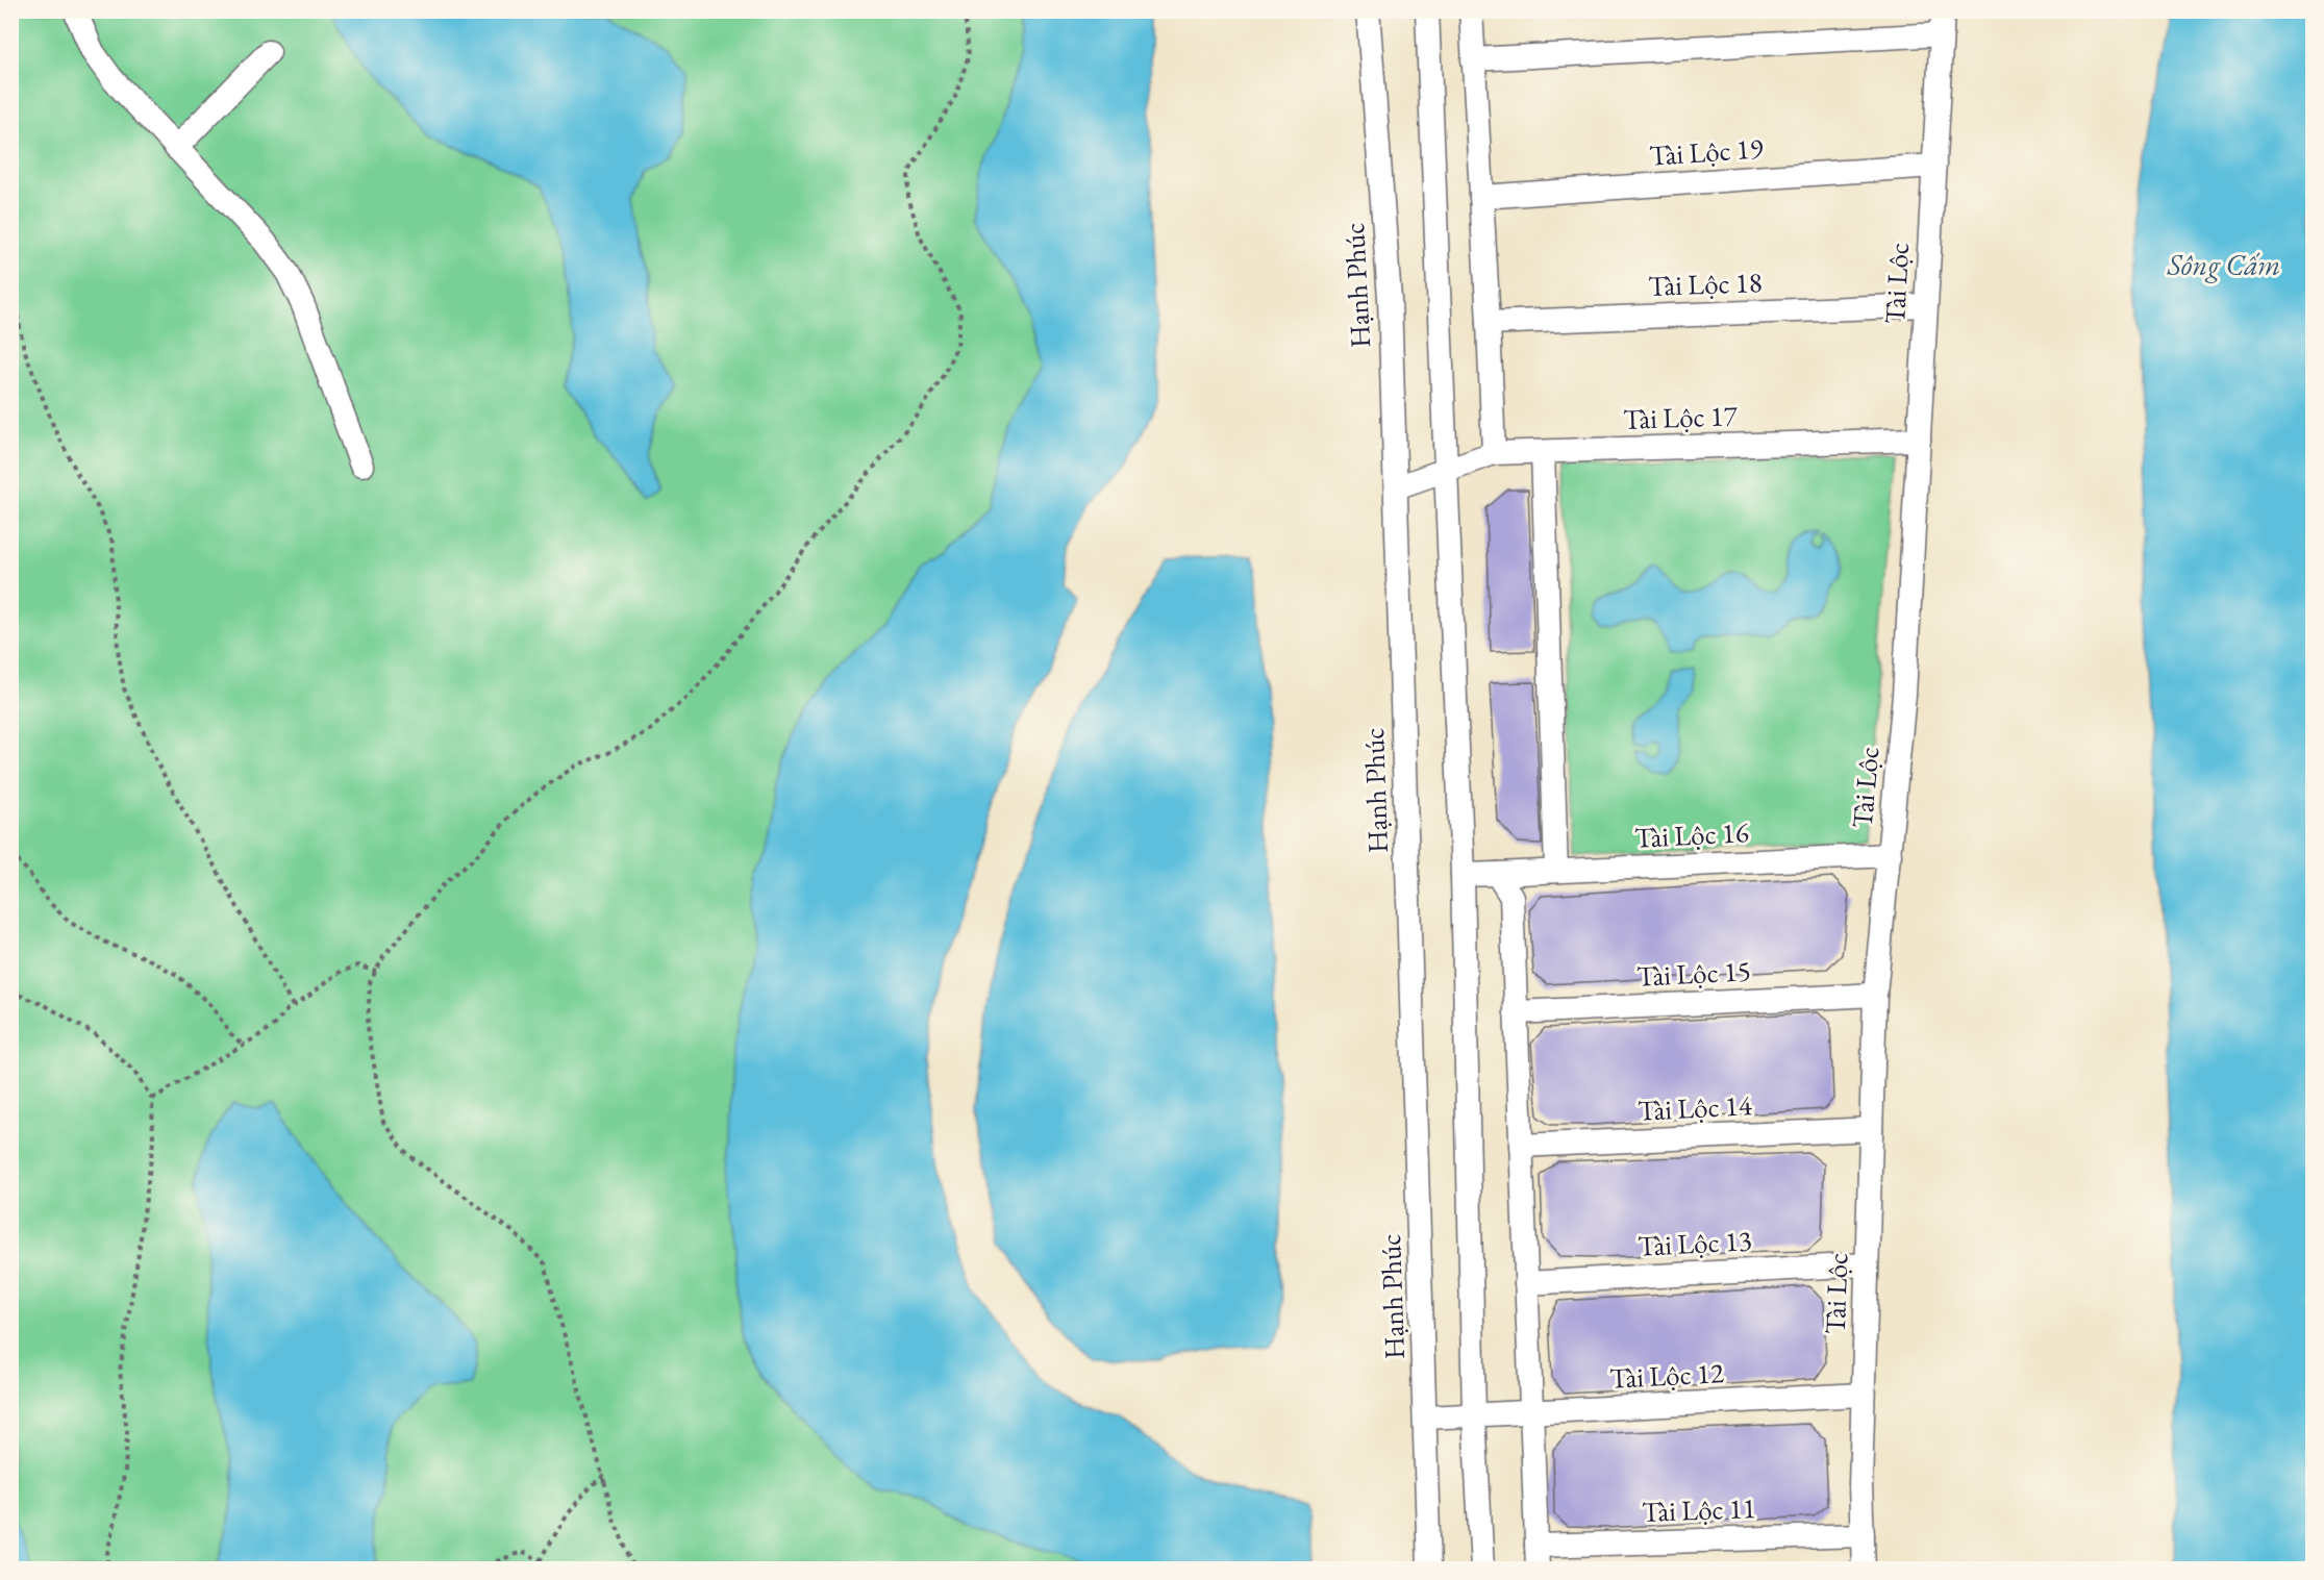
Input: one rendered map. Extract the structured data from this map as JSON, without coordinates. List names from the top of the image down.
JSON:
{
  "streets": {
    "street": [
      "Tài Lộc 19",
      "Tài Lộc",
      "Tài Lộc 18",
      "Hạnh Phúc",
      "Tài Lộc 17",
      "Tài Lộc 16",
      "Tài Lộc 15",
      "Tài Lộc 14",
      "Tài Lộc 13",
      "Tài Lộc 12",
      "Tài Lộc 11"
    ]
  },
  "crossings": [
    ["Tài Lộc 19", "Tài Lộc"],
    ["Tài Lộc", "Tài Lộc 18"],
    ["Tài Lộc", "Tài Lộc 17"],
    ["Tài Lộc", "Tài Lộc 16"],
    ["Tài Lộc", "Tài Lộc 15"],
    ["Tài Lộc", "Tài Lộc 14"],
    ["Tài Lộc", "Tài Lộc 13"],
    ["Tài Lộc", "Tài Lộc 12"],
    ["Tài Lộc", "Tài Lộc 11"],
    ["Hạnh Phúc", "Tài Lộc 17"],
    ["Hạnh Phúc", "Tài Lộc 12"]
  ],
  "water": ["Sông Cấm"]
}
